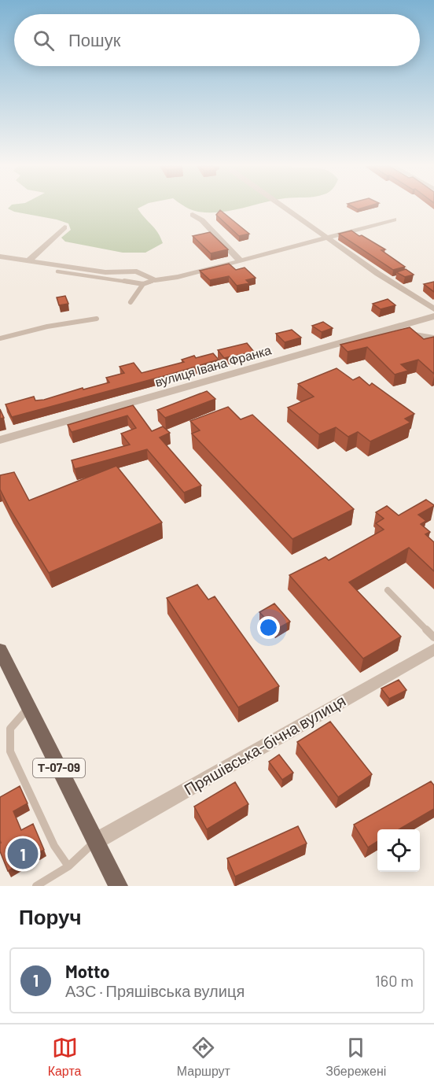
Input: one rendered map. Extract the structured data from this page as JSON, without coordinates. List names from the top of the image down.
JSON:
{
  "streets": {
    "main road": ["Т-07-09"],
    "street": ["вулиця Івана Франка", "Пряшівська-бічна вулиця"]
  },
  "crossings": [
    ["Пряшівська-бічна вулиця", "Т-07-09"]
  ],
  "page": {
    "search": "Пошук",
    "pins": "1",
    "heading": "Поруч",
    "list": [
      {
        "mark": "1",
        "name": "Motto",
        "note": "АЗС · Пряшівська вулиця",
        "value": "160 m"
      }
    ],
    "nav": ["Карта", "Маршрут", "Збережені"]
  }
}
